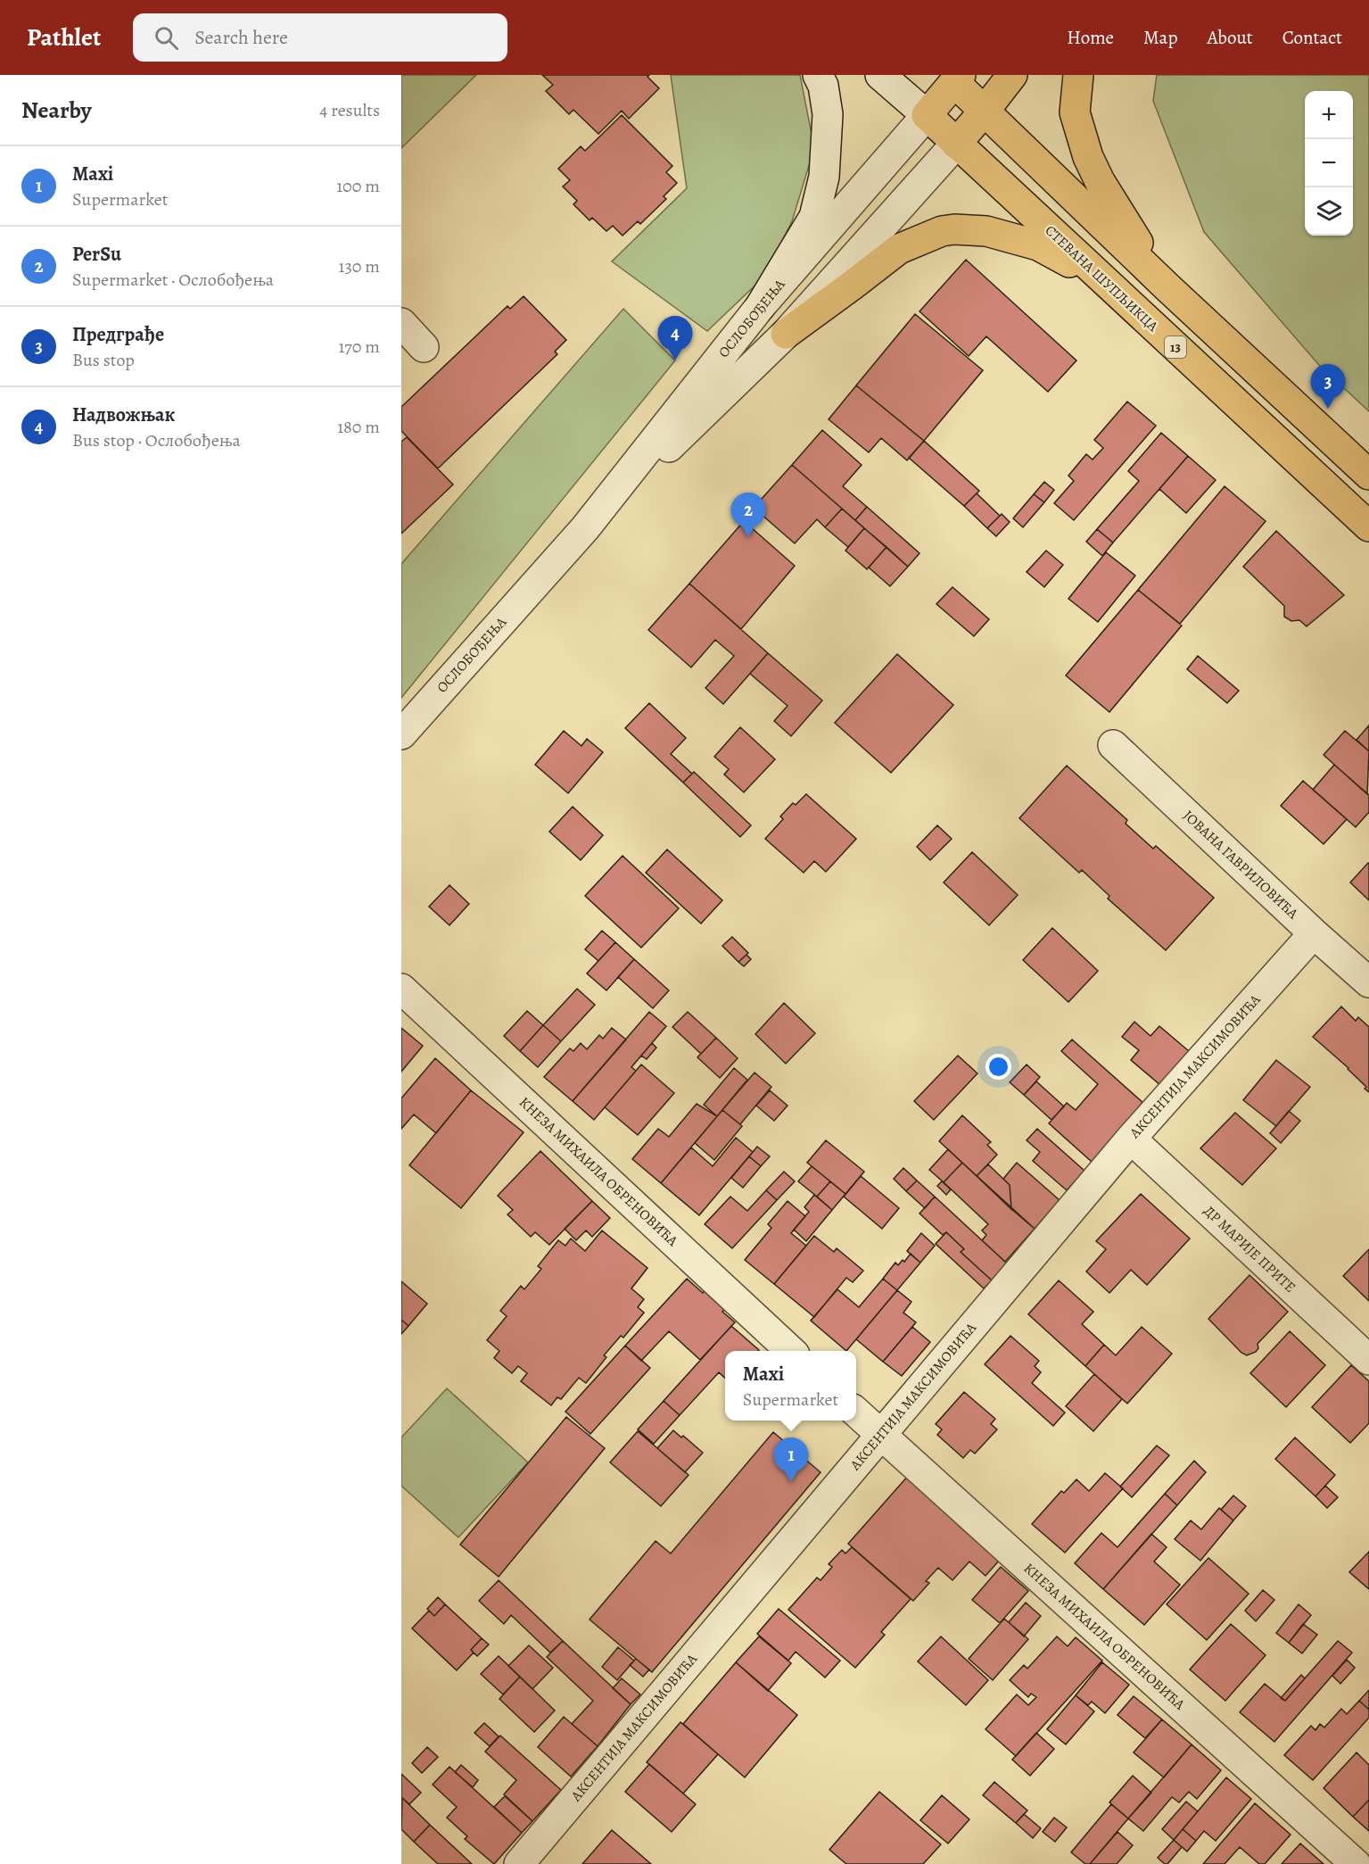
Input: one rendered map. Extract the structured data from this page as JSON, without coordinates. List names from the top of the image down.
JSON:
{
  "streets": {
    "main road": ["СТЕВАНА ШУПЉИКЦА", "13"],
    "street": [
      "ОСЛОБОЂЕЊА",
      "ЈОВАНА ГАВРИЛОВИЋА",
      "АКСЕНТИЈА МАКСИМОВИЋА",
      "КНЕЗА МИХАИЛА ОБРЕНОВИЋА",
      "ДР МАРИЈЕ ПРИТЕ"
    ]
  },
  "crossings": [
    ["СТЕВАНА ШУПЉИКЦА", "ОСЛОБОЂЕЊА"],
    ["ЈОВАНА ГАВРИЛОВИЋА", "АКСЕНТИЈА МАКСИМОВИЋА"],
    ["АКСЕНТИЈА МАКСИМОВИЋА", "КНЕЗА МИХАИЛА ОБРЕНОВИЋА"],
    ["АКСЕНТИЈА МАКСИМОВИЋА", "ДР МАРИЈЕ ПРИТЕ"]
  ],
  "page": {
    "header": "Pathlet",
    "search": "Search here",
    "nav": [
      "Home",
      "Map",
      "About",
      "Contact"
    ],
    "heading": ["Nearby", "4 results"],
    "map_buttons": ["+", "−"],
    "list": [
      {
        "mark": "1",
        "name": "Maxi",
        "note": "Supermarket",
        "value": "100 m"
      },
      {
        "mark": "2",
        "name": "PerSu",
        "note": "Supermarket · Ослобођења",
        "value": "130 m"
      },
      {
        "mark": "3",
        "name": "Предграђе",
        "note": "Bus stop",
        "value": "170 m"
      },
      {
        "mark": "4",
        "name": "Надвожњак",
        "note": "Bus stop · Ослобођења",
        "value": "180 m"
      }
    ],
    "pins": [
      "4",
      "3",
      "2",
      "1"
    ],
    "popup": ["Maxi", "Supermarket"]
  }
}
